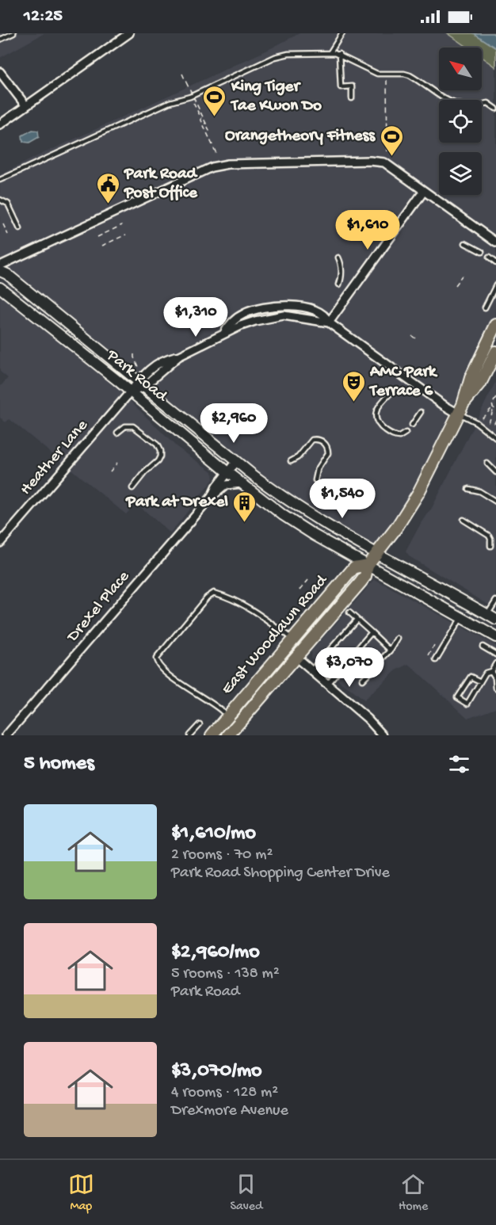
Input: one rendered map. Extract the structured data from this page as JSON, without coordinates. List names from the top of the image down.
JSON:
{
  "streets": {
    "main road": ["Park Road", "East Woodlawn Road"],
    "street": ["Heather Lane", "Drexel Place"]
  },
  "crossings": [
    ["Park Road", "Heather Lane"],
    ["Park Road", "Drexel Place"],
    ["Park Road", "East Woodlawn Road"]
  ],
  "places": {
    "sports": ["King Tiger Tae Kwon Do", "Orangetheory Fitness"],
    "public building": ["Park Road Post Office"],
    "theatre": ["AMC Park Terrace 6"],
    "building": ["Park at Drexel"]
  },
  "north": "top left",
  "page": {
    "status": "12:25",
    "price": [
      "$1,610",
      "$1,310",
      "$2,960",
      "$1,540",
      "$3,070"
    ],
    "heading": "5 homes",
    "list": [
      {
        "name": "$1,610/mo",
        "note": "2 rooms · 70 m² · Park Road Shopping Center Drive"
      },
      {
        "name": "$2,960/mo",
        "note": "5 rooms · 138 m² · Park Road"
      },
      {
        "name": "$3,070/mo",
        "note": "4 rooms · 128 m² · Drexmore Avenue"
      }
    ],
    "tabs": ["Map", "Saved", "Home"]
  }
}
